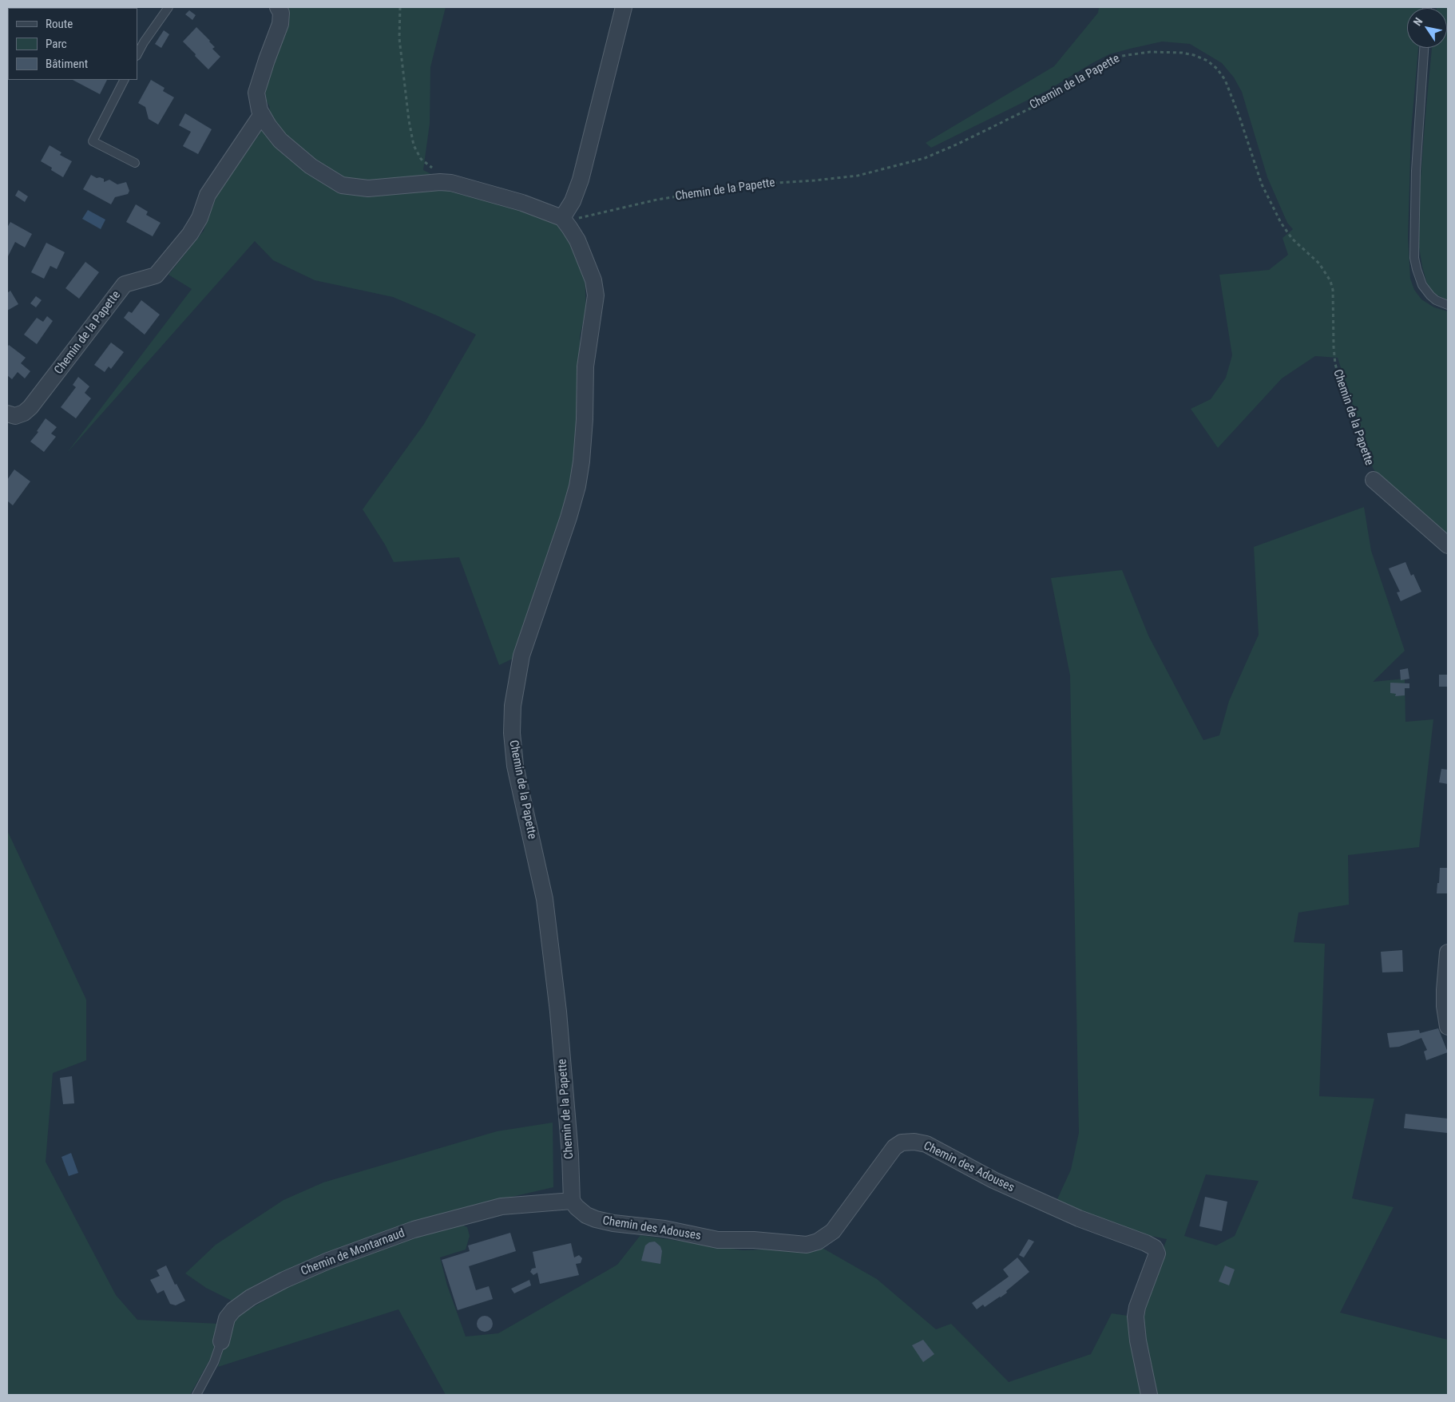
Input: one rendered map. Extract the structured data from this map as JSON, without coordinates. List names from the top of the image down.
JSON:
{
  "streets": {
    "street": ["Chemin de la Papette", "Chemin des Adouses", "Chemin de Montarnaud"]
  },
  "crossings": [
    ["Chemin de la Papette", "Chemin des Adouses"],
    ["Chemin de la Papette", "Chemin de Montarnaud"],
    ["Chemin des Adouses", "Chemin de Montarnaud"]
  ],
  "legend": ["Route", "Parc", "Bâtiment"],
  "north": "top left"
}
